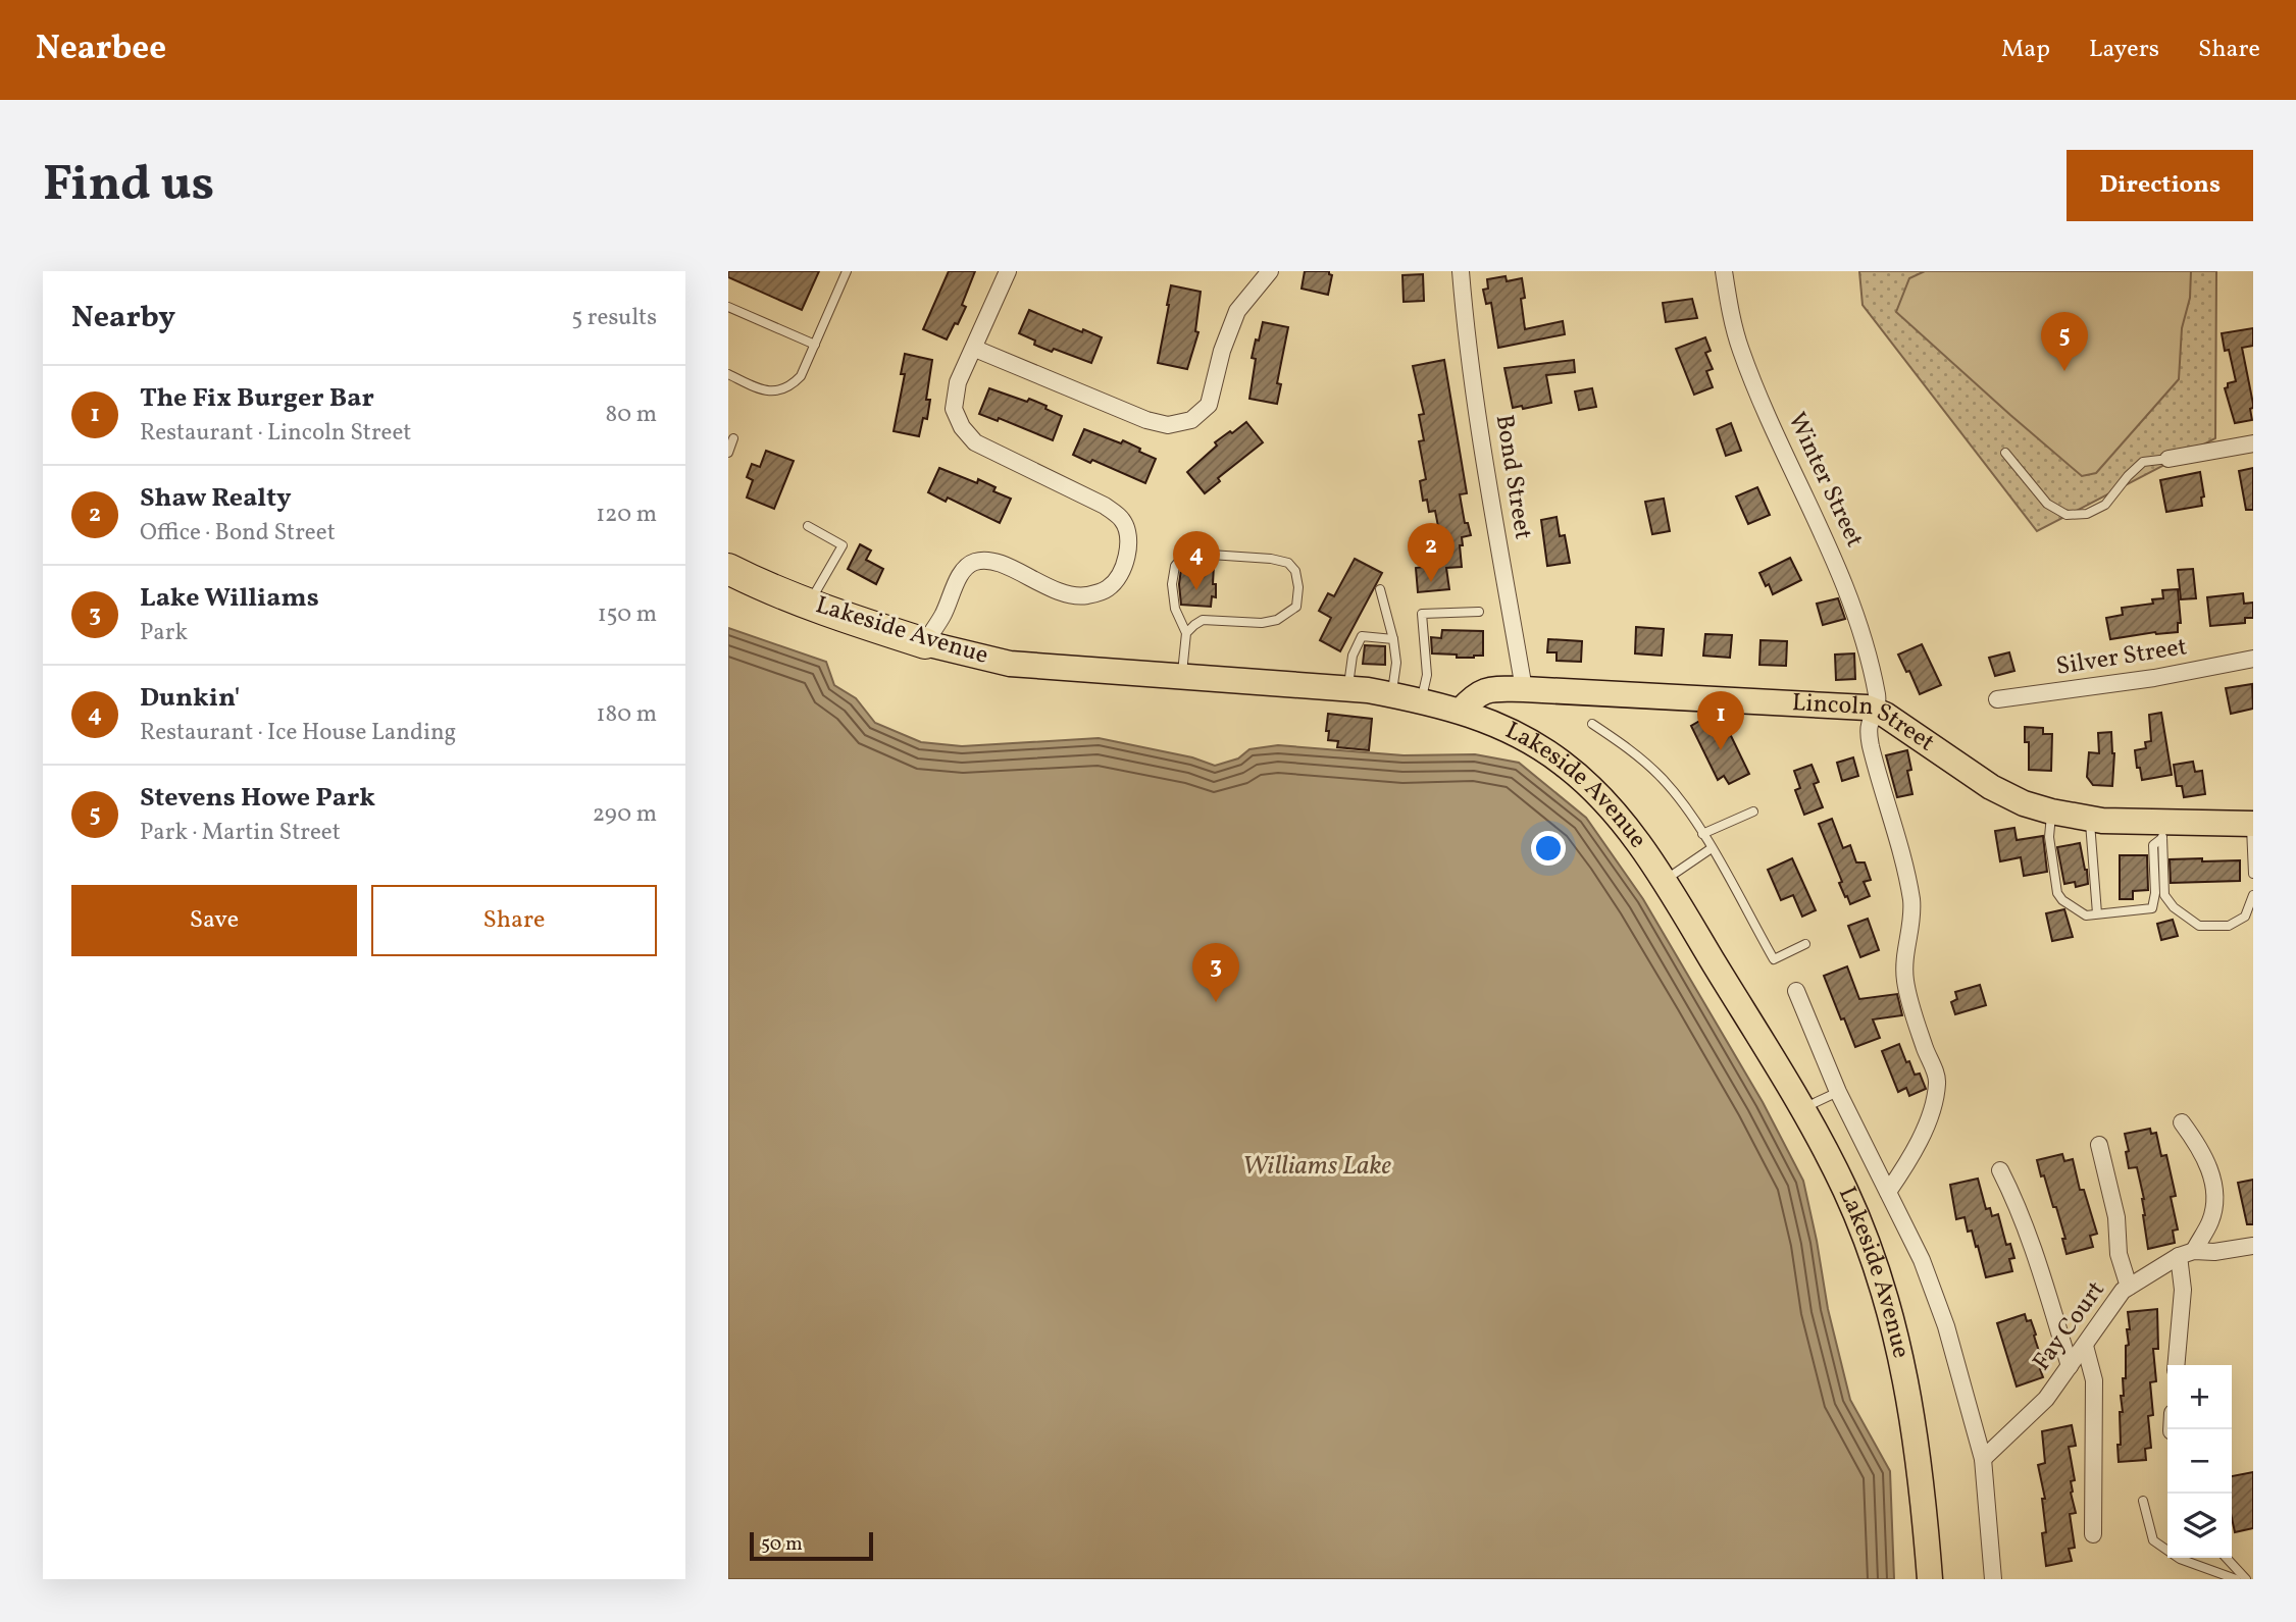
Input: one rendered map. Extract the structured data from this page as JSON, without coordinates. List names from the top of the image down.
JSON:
{
  "streets": {
    "highway": ["Lakeside Avenue"],
    "main road": ["Lincoln Street"],
    "street": [
      "Bond Street",
      "Winter Street",
      "Silver Street",
      "Fay Court"
    ]
  },
  "crossings": [
    ["Bond Street", "Lincoln Street"],
    ["Winter Street", "Lakeside Avenue"],
    ["Winter Street", "Lincoln Street"],
    ["Lakeside Avenue", "Lincoln Street"],
    ["Lakeside Avenue", "Fay Court"]
  ],
  "water": ["Williams Lake"],
  "scale_bar": "50 m",
  "page": {
    "header": "Nearbee",
    "nav": ["Map", "Layers", "Share"],
    "buttons": [
      "Directions",
      ["Save", "Share"]
    ],
    "title": "Find us",
    "heading": ["Nearby", "5 results"],
    "pins": [
      "5",
      "2",
      "4",
      "1",
      "3"
    ],
    "list": [
      {
        "mark": "1",
        "name": "The Fix Burger Bar",
        "note": "Restaurant · Lincoln Street",
        "value": "80 m"
      },
      {
        "mark": "2",
        "name": "Shaw Realty",
        "note": "Office · Bond Street",
        "value": "120 m"
      },
      {
        "mark": "3",
        "name": "Lake Williams",
        "note": "Park",
        "value": "150 m"
      },
      {
        "mark": "4",
        "name": "Dunkin'",
        "note": "Restaurant · Ice House Landing",
        "value": "180 m"
      },
      {
        "mark": "5",
        "name": "Stevens Howe Park",
        "note": "Park · Martin Street",
        "value": "290 m"
      }
    ],
    "map_buttons": ["+", "−"],
    "scale": "50 m"
  }
}
